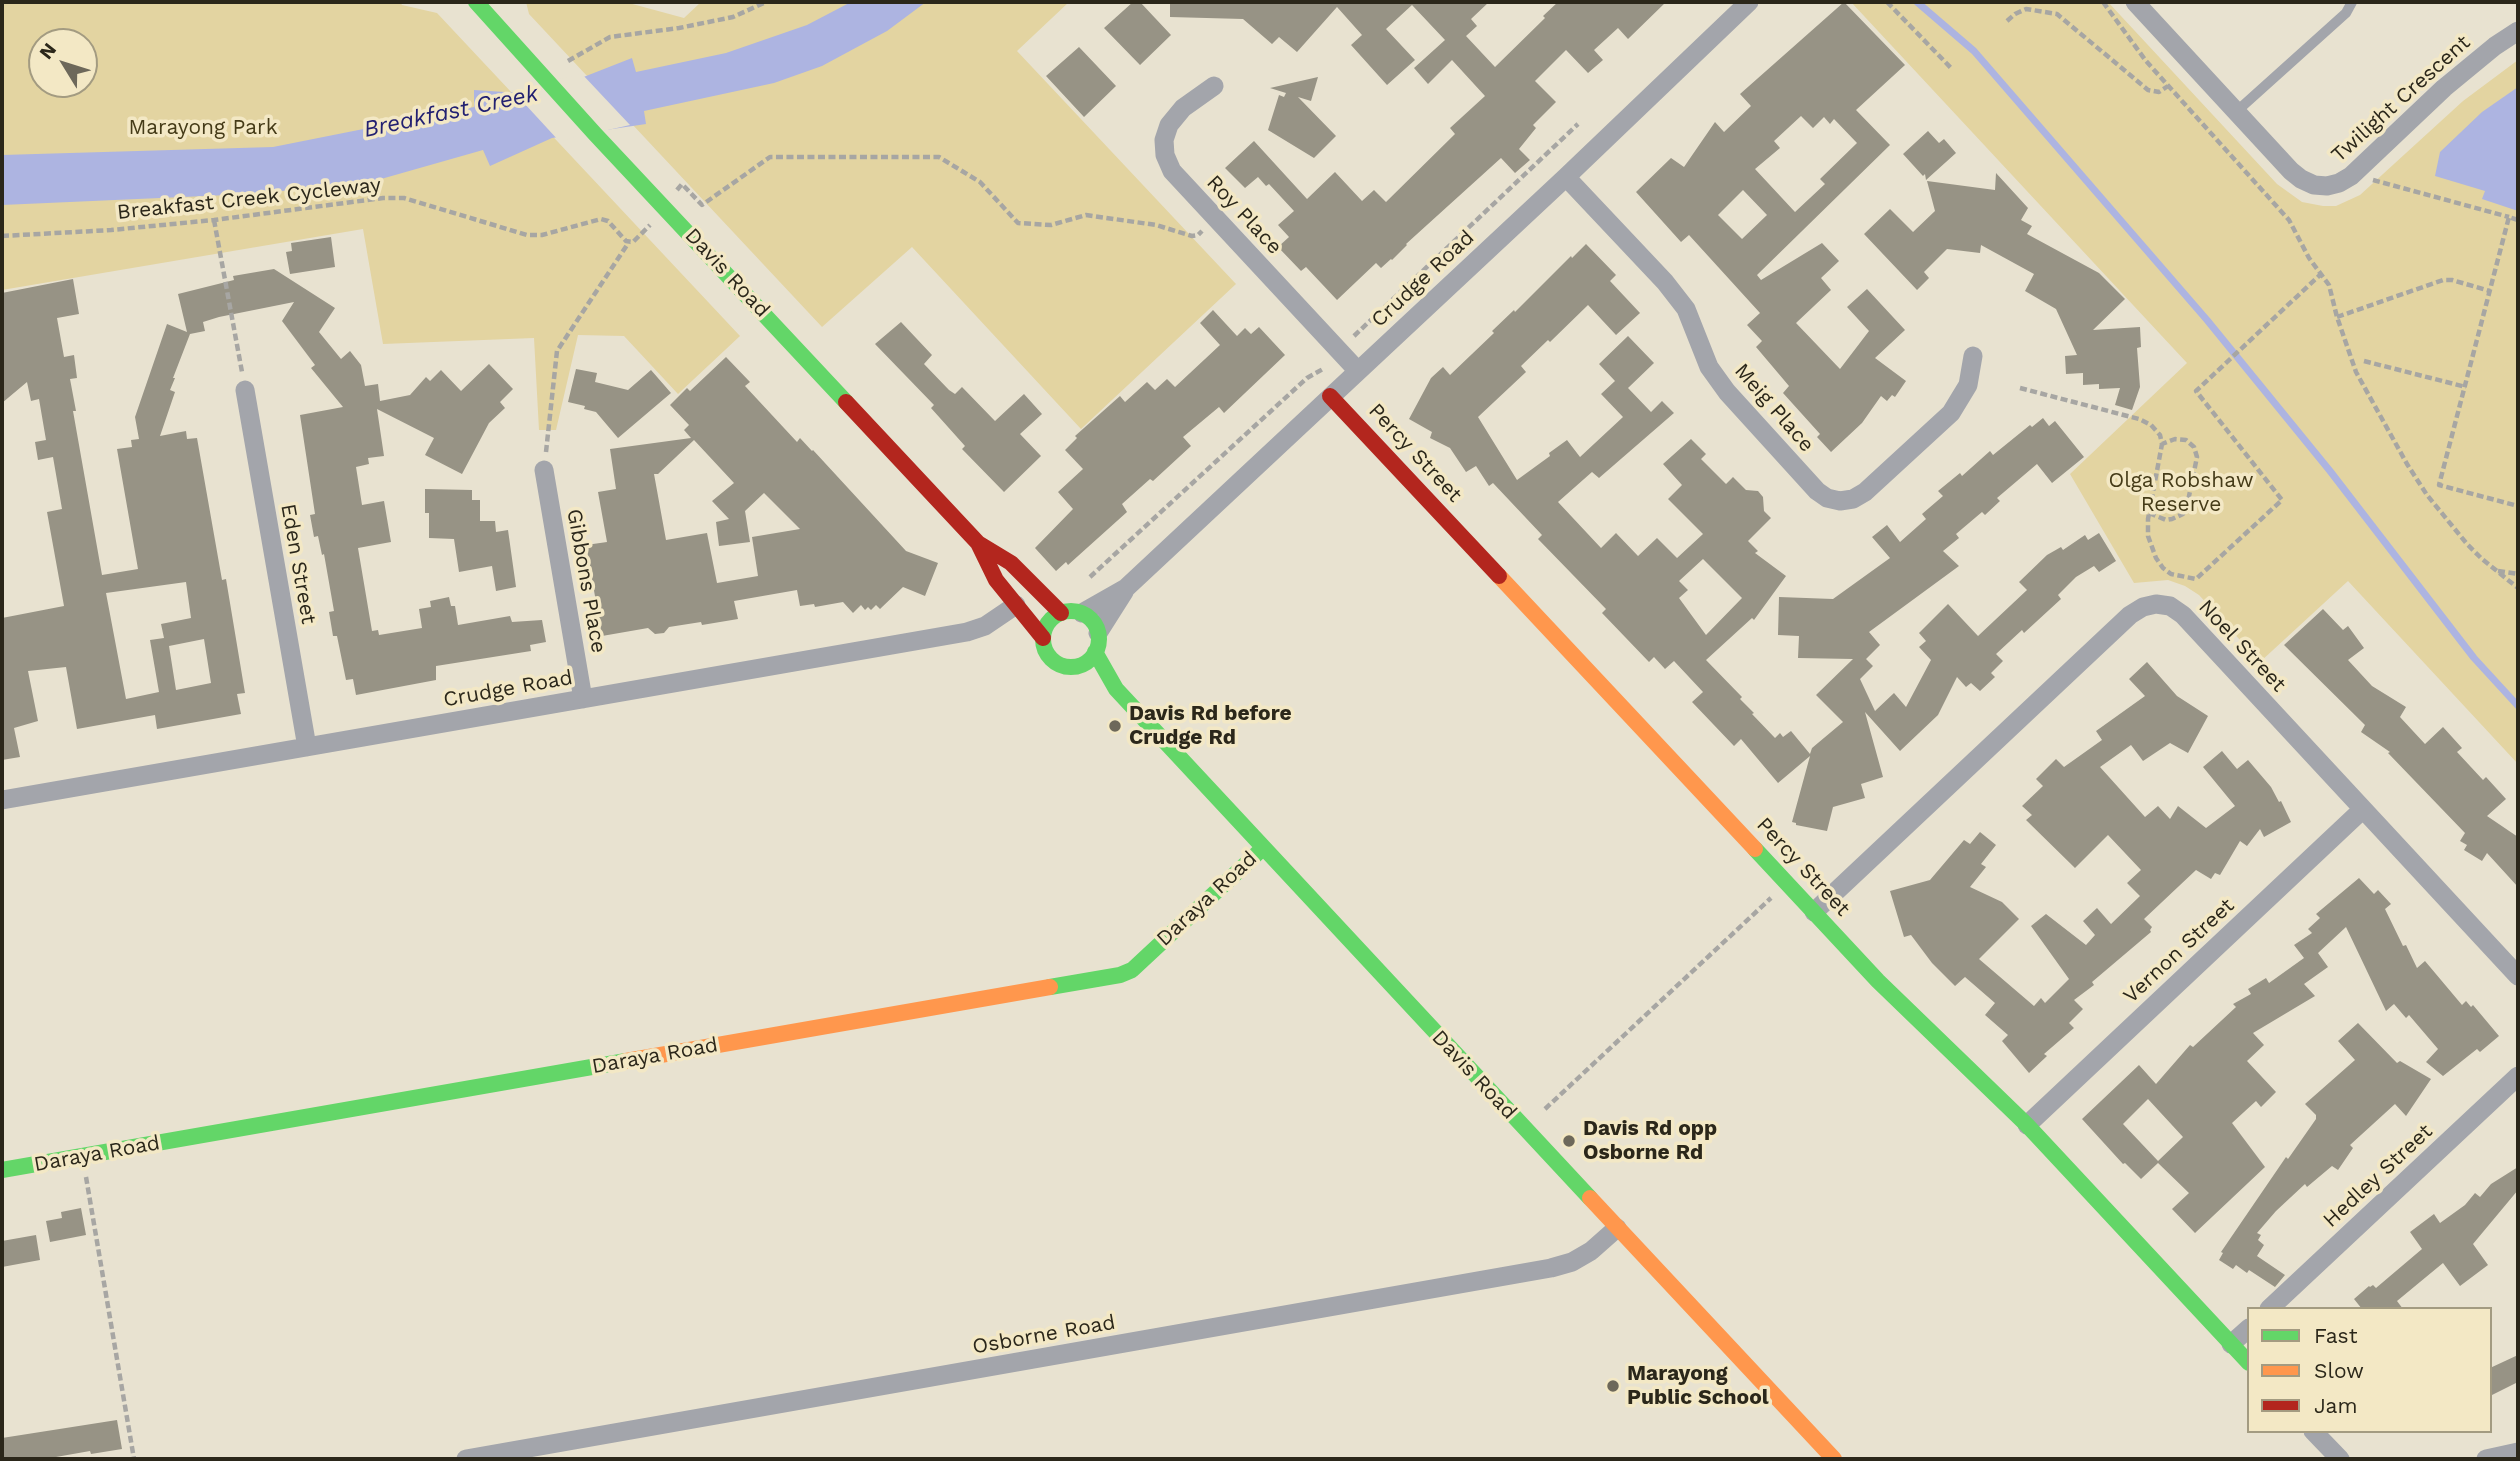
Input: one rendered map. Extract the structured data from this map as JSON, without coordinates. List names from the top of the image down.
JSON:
{
  "streets": {
    "street": [
      "Twilight Crescent",
      "Roy Place",
      "Davis Road",
      "Crudge Road",
      "Meig Place",
      "Percy Street",
      "Eden Street",
      "Gibbons Place",
      "Noel Street",
      "Daraya Road",
      "Vernon Street",
      "Hedley Street",
      "Osborne Road"
    ],
    "path": ["Breakfast Creek Cycleway"]
  },
  "crossings": [
    ["Roy Place", "Crudge Road"],
    ["Davis Road", "Crudge Road"],
    ["Davis Road", "Daraya Road"],
    ["Davis Road", "Osborne Road"],
    ["Crudge Road", "Meig Place"],
    ["Crudge Road", "Percy Street"],
    ["Crudge Road", "Eden Street"],
    ["Crudge Road", "Gibbons Place"],
    ["Percy Street", "Noel Street"],
    ["Percy Street", "Vernon Street"],
    ["Noel Street", "Vernon Street"]
  ],
  "water": ["Breakfast Creek"],
  "parks": ["Marayong Park", "Olga Robshaw Reserve"],
  "places": ["Davis Rd before Crudge Rd", "Davis Rd opp Osborne Rd", "Marayong Public School"],
  "legend": ["Fast", "Slow", "Jam"],
  "north": "top left"
}
